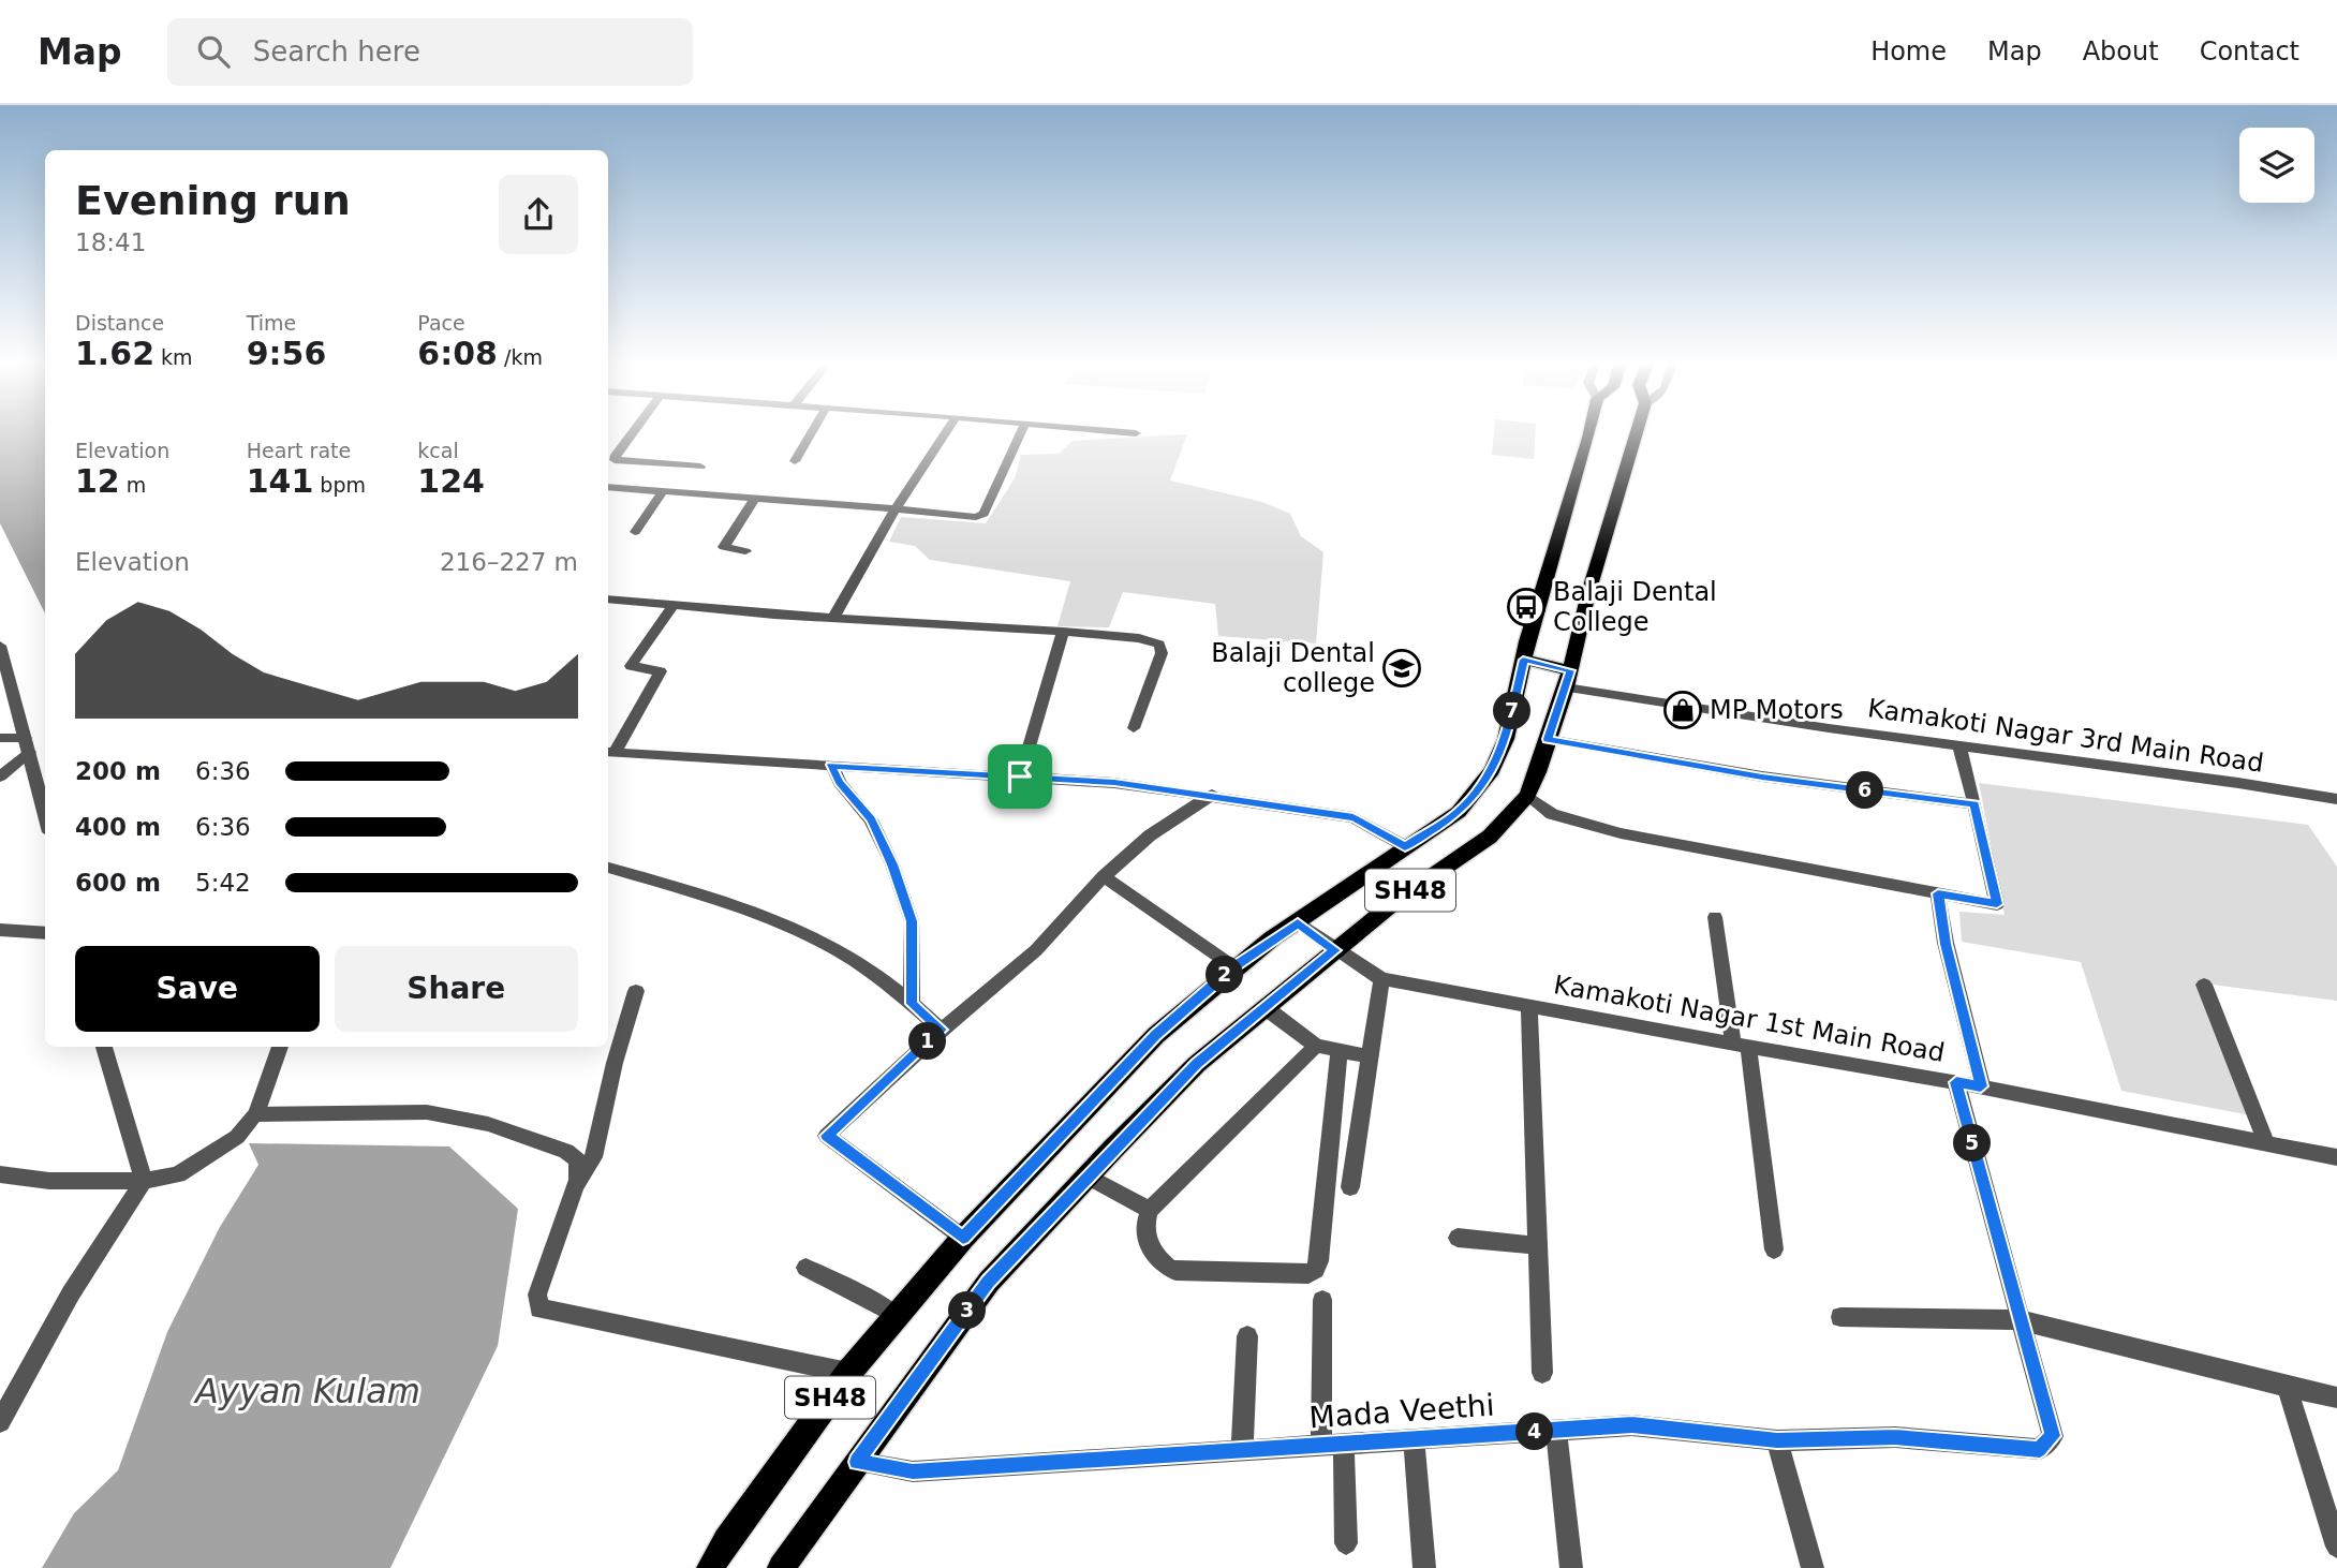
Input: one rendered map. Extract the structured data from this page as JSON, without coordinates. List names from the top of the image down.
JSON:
{
  "streets": {
    "main road": ["SH48"],
    "street": ["Kamakoti Nagar 3rd Main Road", "Kamakoti Nagar 1st Main Road", "Mada Veethi"]
  },
  "crossings": [
    ["Kamakoti Nagar 3rd Main Road", "SH48"],
    ["SH48", "Kamakoti Nagar 1st Main Road"],
    ["SH48", "Mada Veethi"]
  ],
  "water": ["Ayyan Kulam"],
  "places": {
    "bus stop": ["Balaji Dental College"],
    "school or university": ["Balaji Dental college"],
    "shop": ["MP Motors"]
  },
  "page": {
    "header": "Map",
    "search": "Search here",
    "nav": [
      "Home",
      "Map",
      "About",
      "Contact"
    ],
    "heading": ["Evening run", "18:41"],
    "stats": [
      ["Distance", "1.62 km"],
      ["Time", "9:56"],
      ["Pace", "6:08 /km"],
      ["Elevation", "12 m"],
      ["Heart rate", "141 bpm"],
      ["kcal", "124"]
    ],
    "chart": ["Elevation", "216–227 m"],
    "pins": [
      "7",
      "6",
      "2",
      "1",
      "5",
      "3",
      "4"
    ],
    "list": [
      {
        "name": "200 m",
        "note": "6:36"
      },
      {
        "name": "400 m",
        "note": "6:36"
      },
      {
        "name": "600 m",
        "note": "5:42"
      }
    ],
    "buttons": ["Save", "Share"]
  }
}
